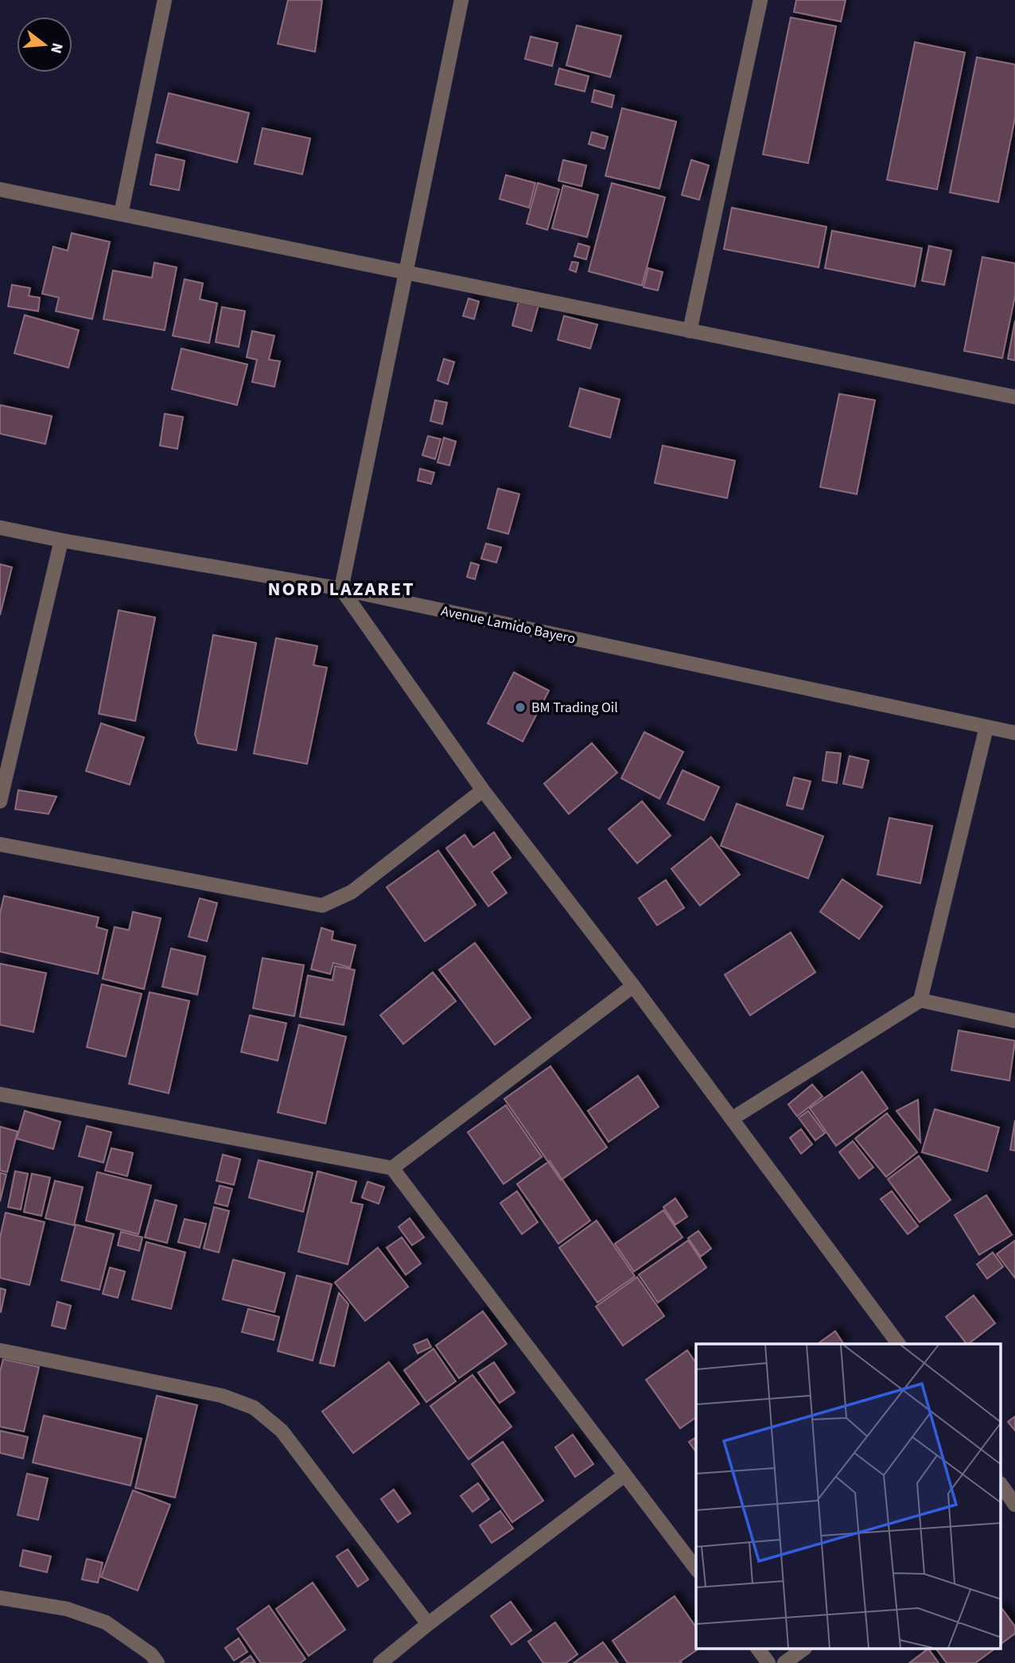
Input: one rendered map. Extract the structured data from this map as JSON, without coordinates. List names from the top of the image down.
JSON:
{
  "streets": {
    "street": ["Avenue Lamido Bayero"]
  },
  "districts": ["NORD LAZARET"],
  "places": ["BM Trading Oil"],
  "north": "right"
}
